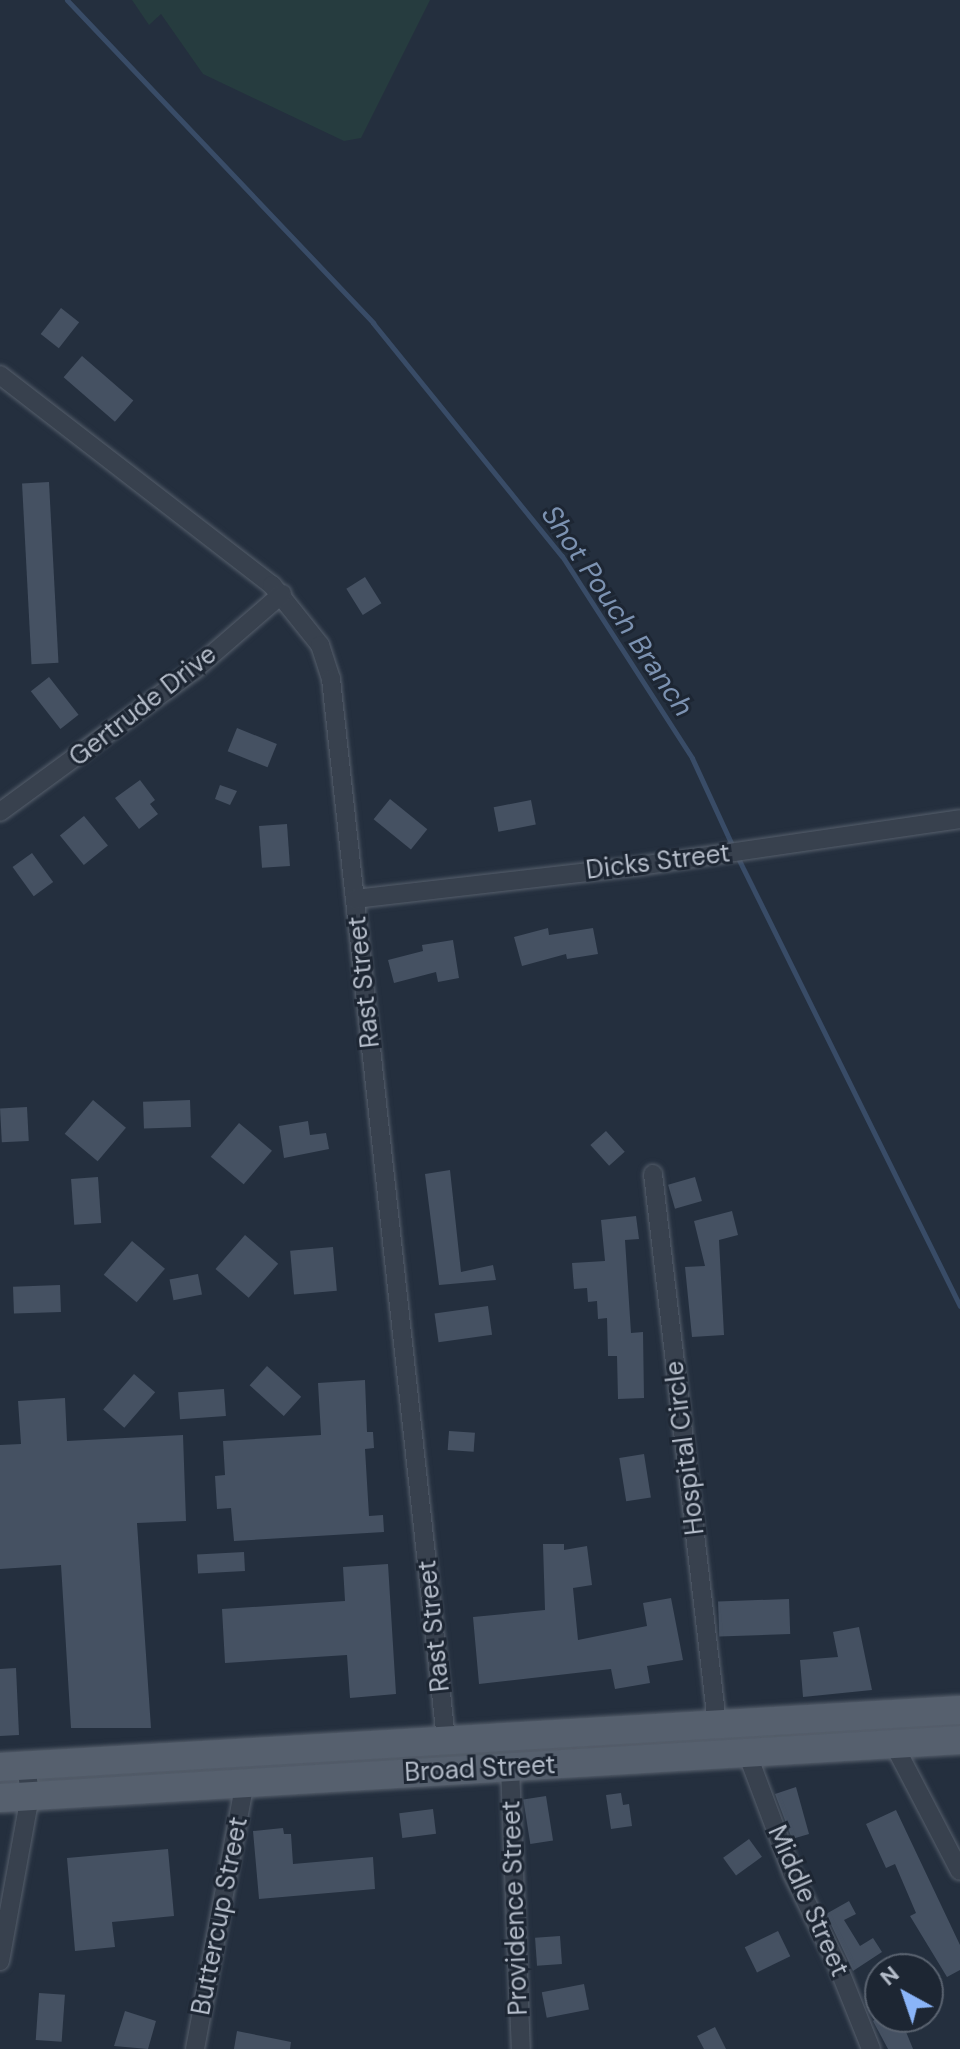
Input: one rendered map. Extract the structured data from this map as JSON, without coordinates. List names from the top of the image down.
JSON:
{
  "streets": {
    "main road": ["Broad Street"],
    "street": [
      "Gertrude Drive",
      "Dicks Street",
      "Rast Street",
      "Hospital Circle",
      "Middle Street",
      "Providence Street",
      "Buttercup Street"
    ]
  },
  "crossings": [
    ["Gertrude Drive", "Rast Street"],
    ["Dicks Street", "Rast Street"],
    ["Rast Street", "Broad Street"],
    ["Hospital Circle", "Broad Street"],
    ["Broad Street", "Middle Street"],
    ["Broad Street", "Providence Street"],
    ["Broad Street", "Buttercup Street"]
  ],
  "water": ["Shot Pouch Branch"],
  "north": "top left"
}
